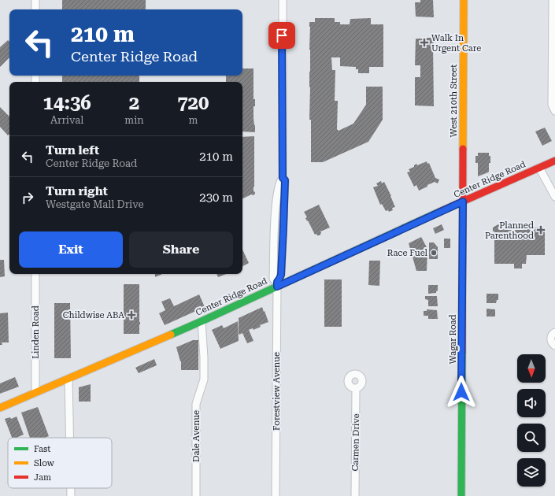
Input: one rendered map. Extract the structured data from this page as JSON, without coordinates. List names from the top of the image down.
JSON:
{
  "streets": {
    "main road": ["West 210th Street", "Center Ridge Road", "Wagar Road"],
    "street": [
      "Linden Road",
      "Forestview Avenue",
      "Dale Avenue",
      "Carmen Drive"
    ]
  },
  "crossings": [
    ["West 210th Street", "Center Ridge Road"],
    ["West 210th Street", "Wagar Road"],
    ["Center Ridge Road", "Linden Road"],
    ["Center Ridge Road", "Wagar Road"],
    ["Center Ridge Road", "Forestview Avenue"],
    ["Center Ridge Road", "Dale Avenue"]
  ],
  "places": {
    "health": ["Walk In Urgent Care", "Planned Parenthood", "Childwise ABA"],
    "other": ["Race Fuel"]
  },
  "legend": ["Fast", "Slow", "Jam"],
  "north": "bottom",
  "page": {
    "turn": ["210 m", "Center Ridge Road"],
    "eta": [
      "14:36",
      "Arrival",
      "2",
      "min",
      "720",
      "m"
    ],
    "list": [
      {
        "name": "Turn left",
        "note": "Center Ridge Road",
        "value": "210 m"
      },
      {
        "name": "Turn right",
        "note": "Westgate Mall Drive",
        "value": "230 m"
      }
    ],
    "buttons": ["Exit", "Share"]
  }
}
